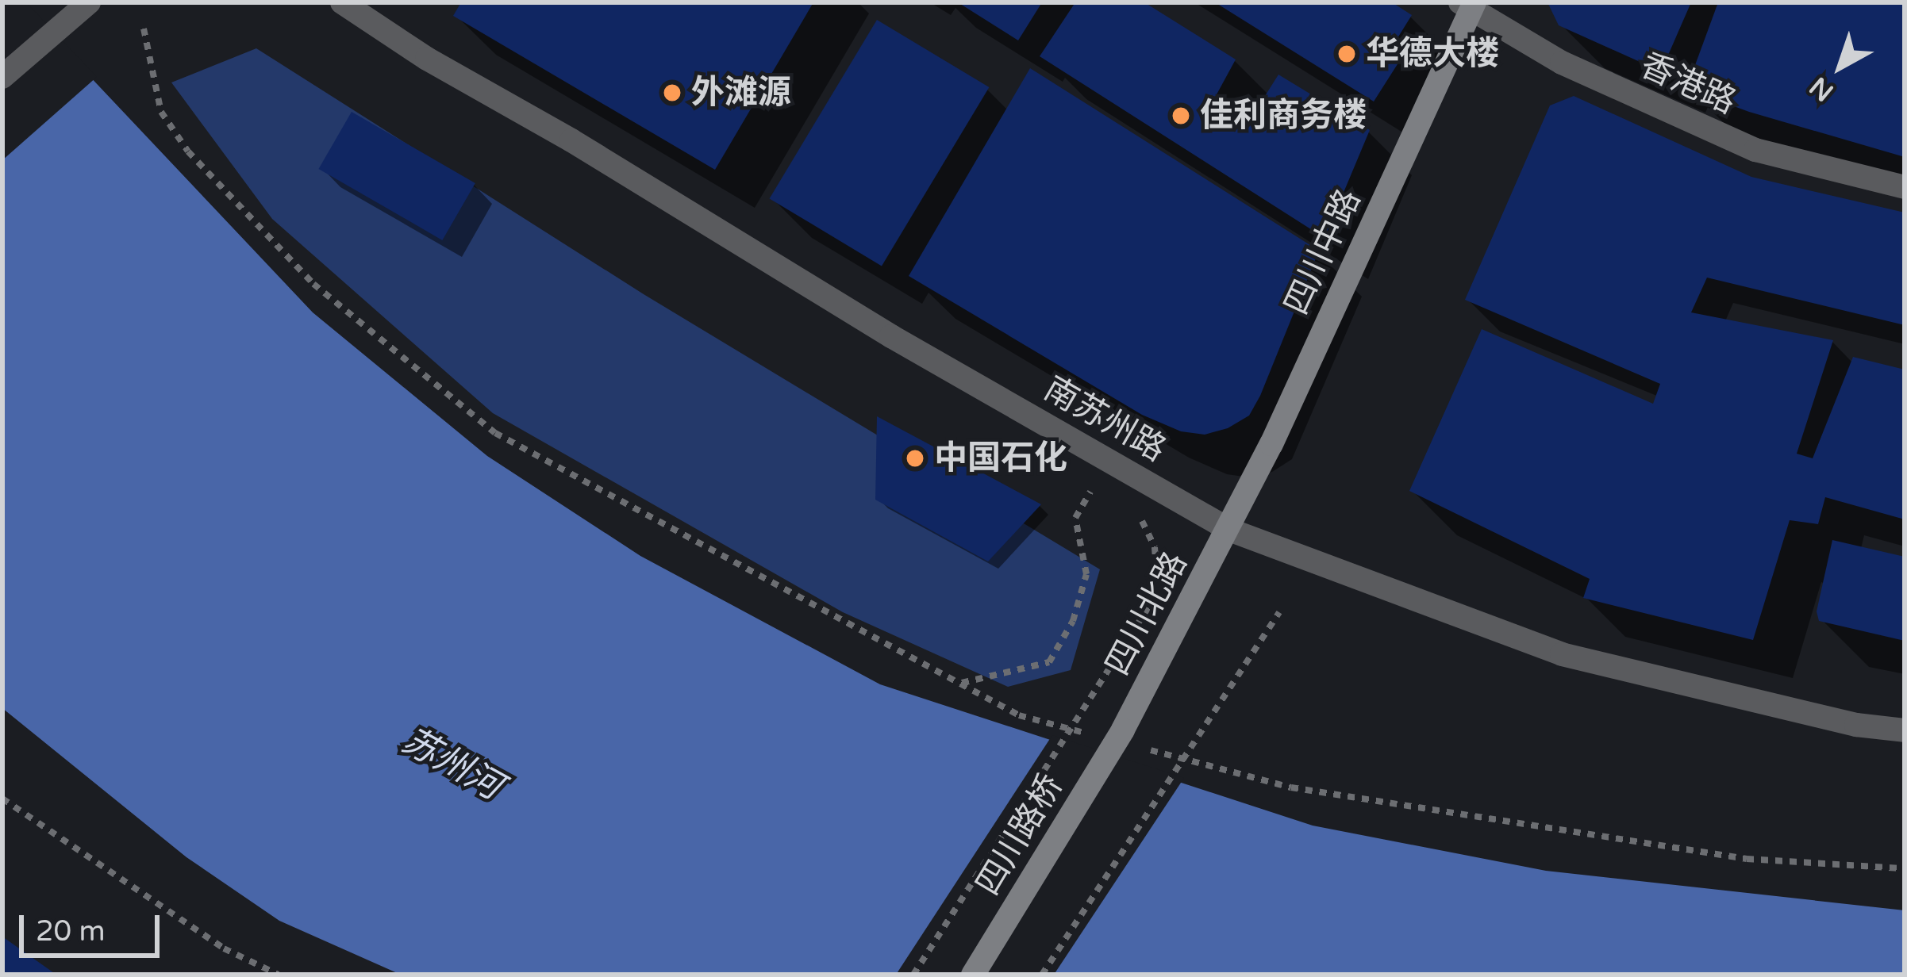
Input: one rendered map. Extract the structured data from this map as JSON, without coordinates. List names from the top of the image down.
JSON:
{
  "streets": {
    "main road": ["四川中路", "四川北路", "四川路桥"],
    "street": ["香港路", "南苏州路"]
  },
  "crossings": [
    ["香港路", "四川中路"],
    ["四川中路", "南苏州路"],
    ["四川中路", "四川北路"],
    ["南苏州路", "四川北路"],
    ["四川北路", "四川路桥"]
  ],
  "water": ["苏州河"],
  "places": [
    "华德大楼",
    "外滩源",
    "佳利商务楼",
    "中国石化"
  ],
  "scale_bar": "20 m",
  "north": "bottom left"
}
